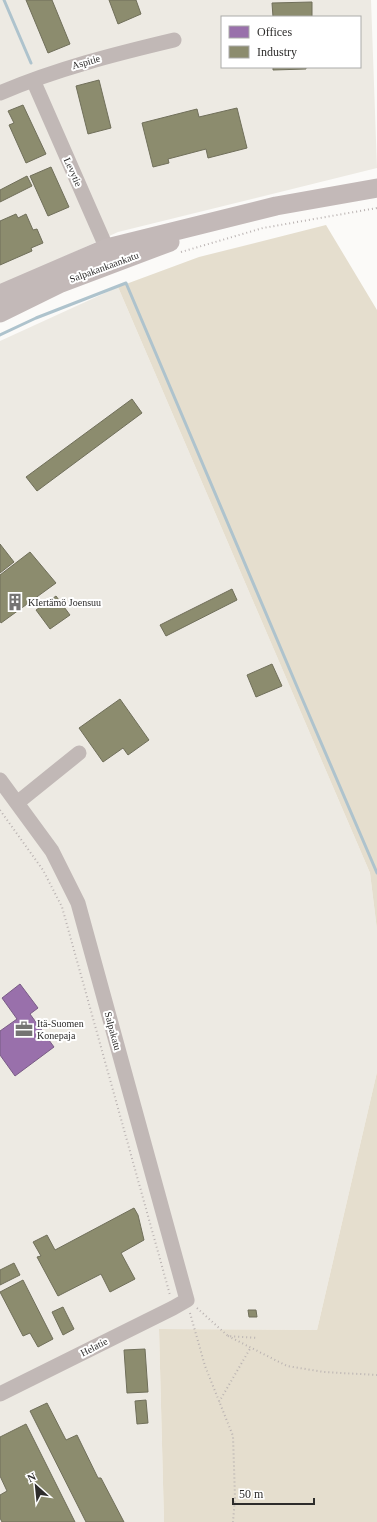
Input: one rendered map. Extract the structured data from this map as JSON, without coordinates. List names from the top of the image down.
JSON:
{
  "streets": {
    "main road": ["Salpakankaankatu"],
    "street": [
      "Aspitie",
      "Levytie",
      "Salpakatu",
      "Helatie"
    ]
  },
  "crossings": [
    ["Aspitie", "Levytie"],
    ["Levytie", "Salpakankaankatu"],
    ["Salpakatu", "Helatie"]
  ],
  "places": {
    "building": ["KIertämö Joensuu"],
    "office": ["Itä-Suomen Konepaja"]
  },
  "legend": ["Offices", "Industry"],
  "scale_bar": "50 m",
  "north": "top left"
}
